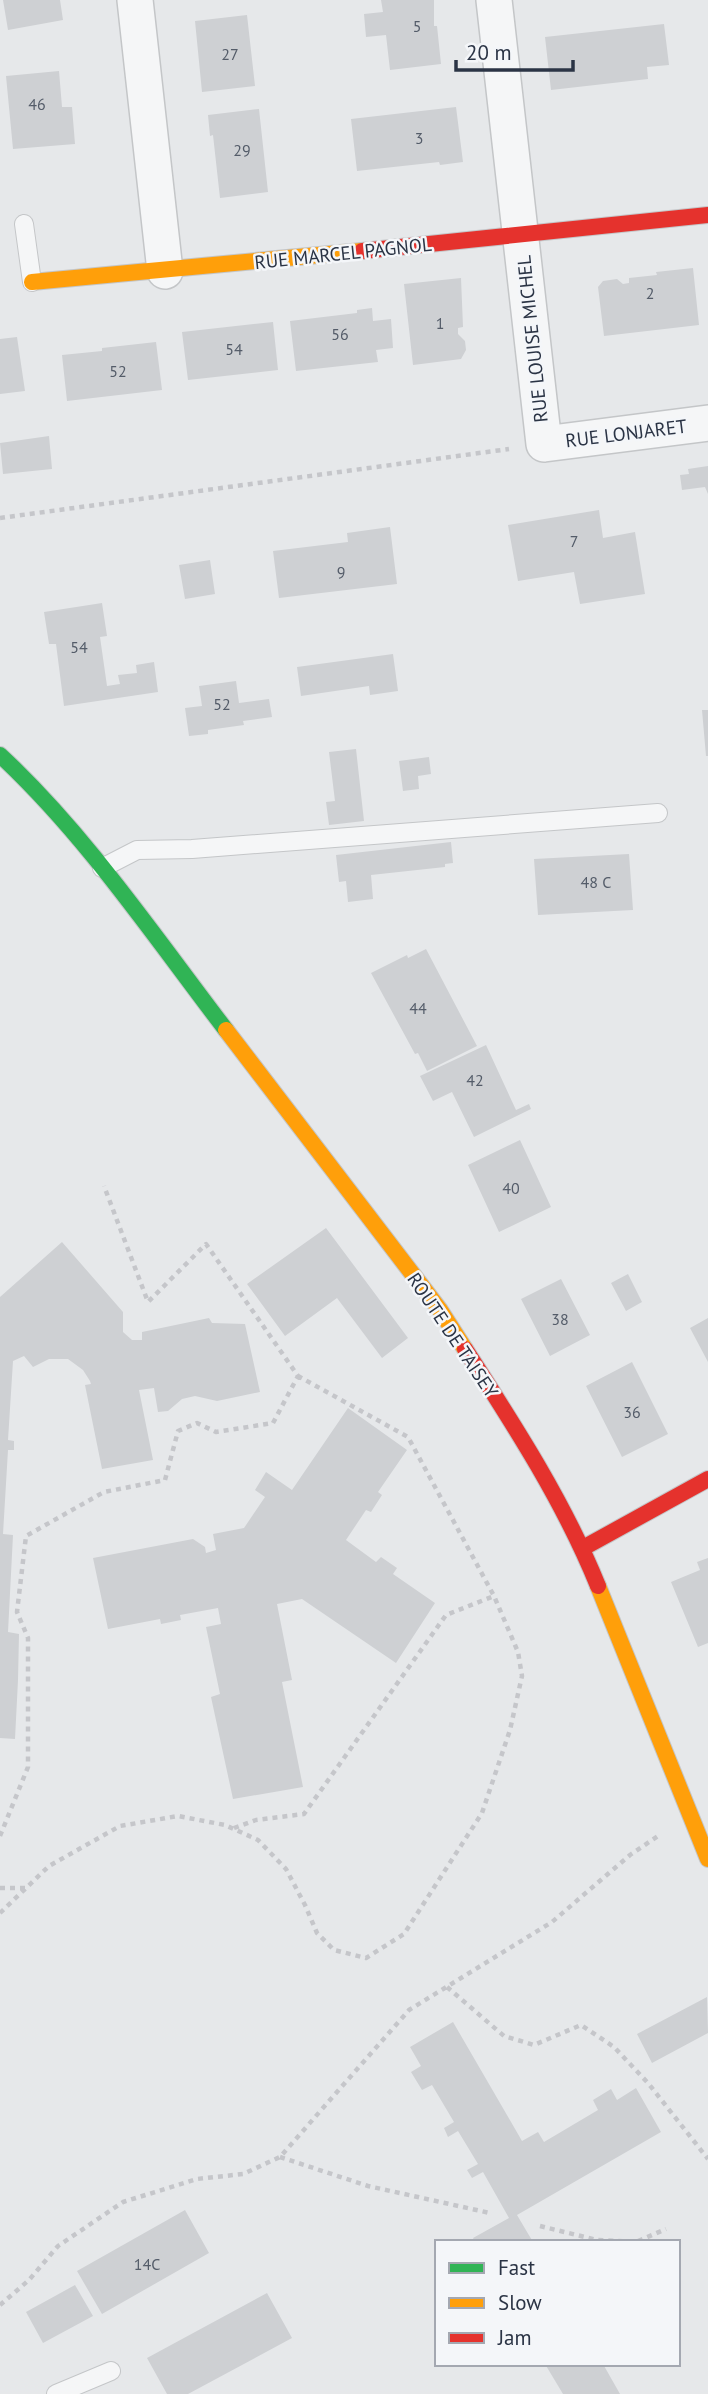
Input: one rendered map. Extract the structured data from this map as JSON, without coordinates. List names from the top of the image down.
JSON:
{
  "streets": {
    "street": [
      "RUE MARCEL PAGNOL",
      "RUE LOUISE MICHEL",
      "RUE LONJARET",
      "ROUTE DE TAISEY"
    ]
  },
  "crossings": [
    ["RUE MARCEL PAGNOL", "RUE LOUISE MICHEL"],
    ["RUE LOUISE MICHEL", "RUE LONJARET"]
  ],
  "house_numbers": [
    "5",
    "27",
    "46",
    "3",
    "29",
    "2",
    "1",
    "56",
    "54",
    "52",
    "7",
    "9",
    "54",
    "52",
    "48 C",
    "44",
    "42",
    "40",
    "38",
    "36",
    "14C"
  ],
  "legend": ["Fast", "Slow", "Jam"],
  "scale_bar": "20 m"
}
